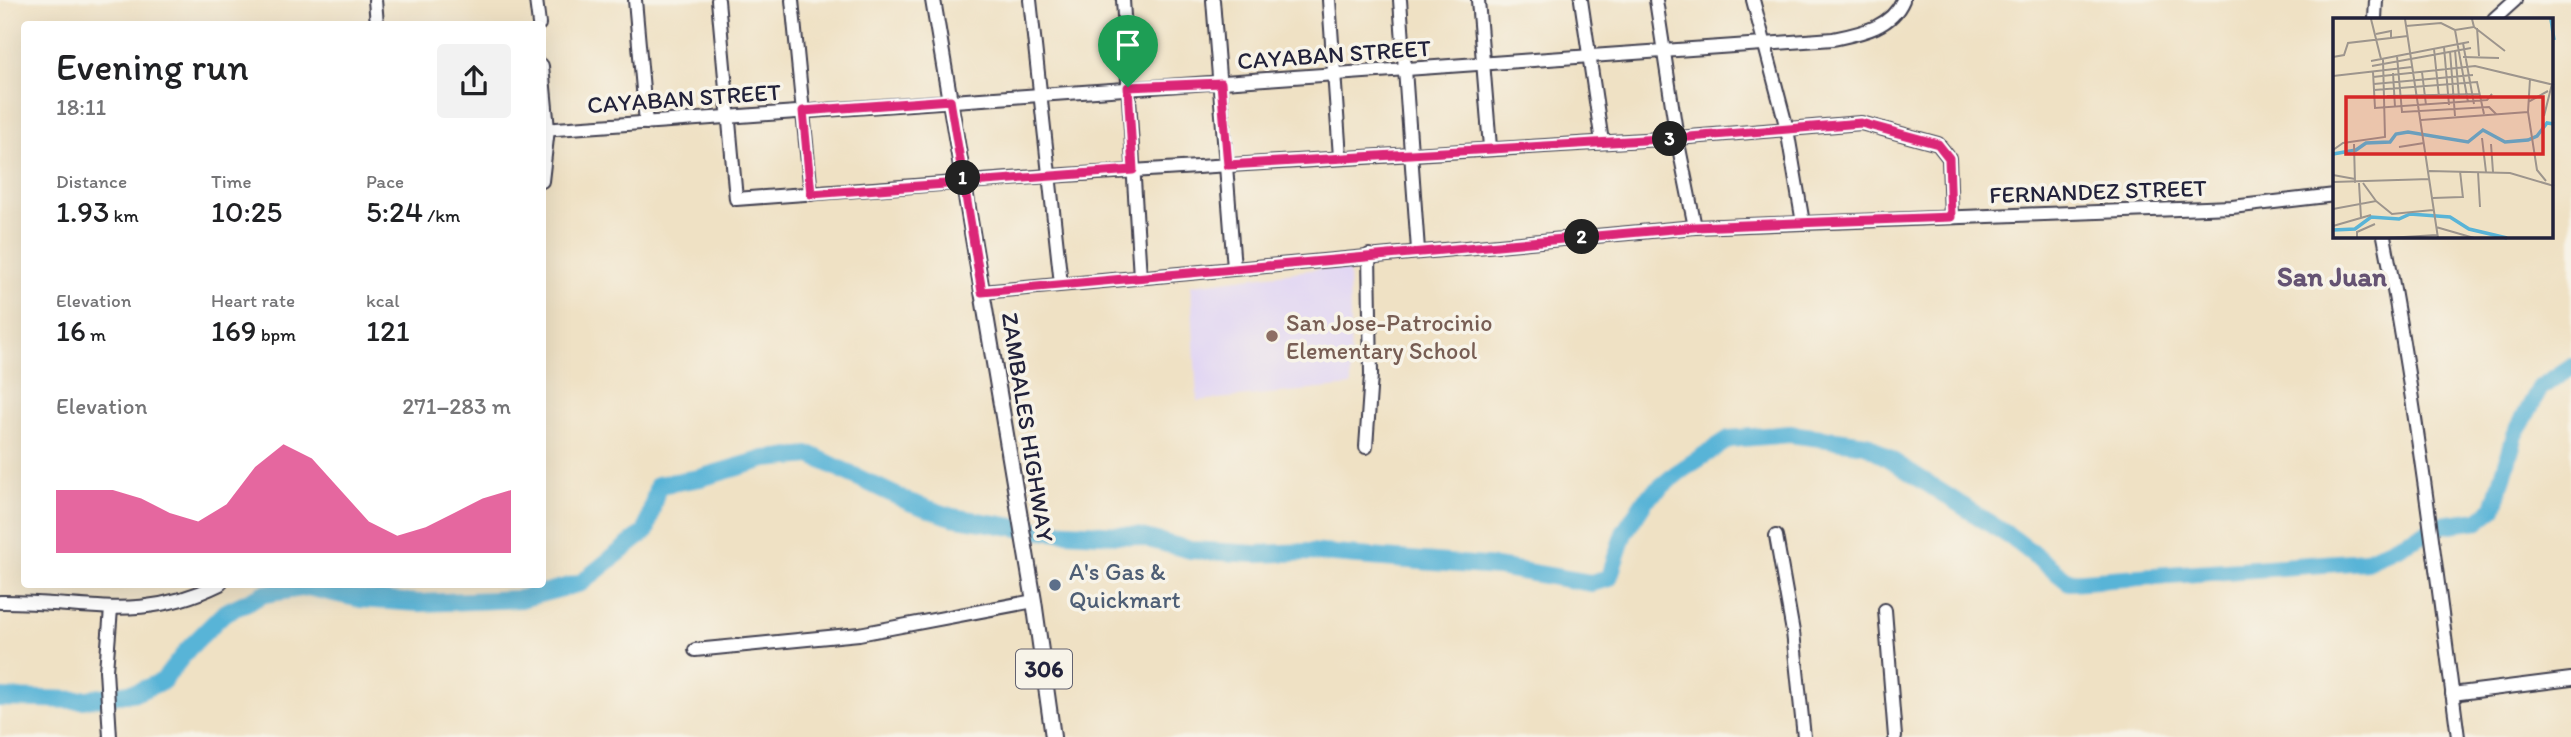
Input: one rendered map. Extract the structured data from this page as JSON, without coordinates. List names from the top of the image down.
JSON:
{
  "streets": {
    "main road": ["ZAMBALES HIGHWAY", "306"],
    "street": ["CAYABAN STREET", "FERNANDEZ STREET"]
  },
  "crossings": [
    ["CAYABAN STREET", "ZAMBALES HIGHWAY"],
    ["FERNANDEZ STREET", "ZAMBALES HIGHWAY"]
  ],
  "districts": ["San Juan"],
  "places": ["San Jose-Patrocinio Elementary School", "A's Gas & Quickmart"],
  "page": {
    "heading": ["Evening run", "18:11"],
    "pins": ["3", "1", "2"],
    "stats": [
      ["Distance", "1.93 km"],
      ["Time", "10:25"],
      ["Pace", "5:24 /km"],
      ["Elevation", "16 m"],
      ["Heart rate", "169 bpm"],
      ["kcal", "121"]
    ],
    "chart": ["Elevation", "271–283 m"]
  }
}
